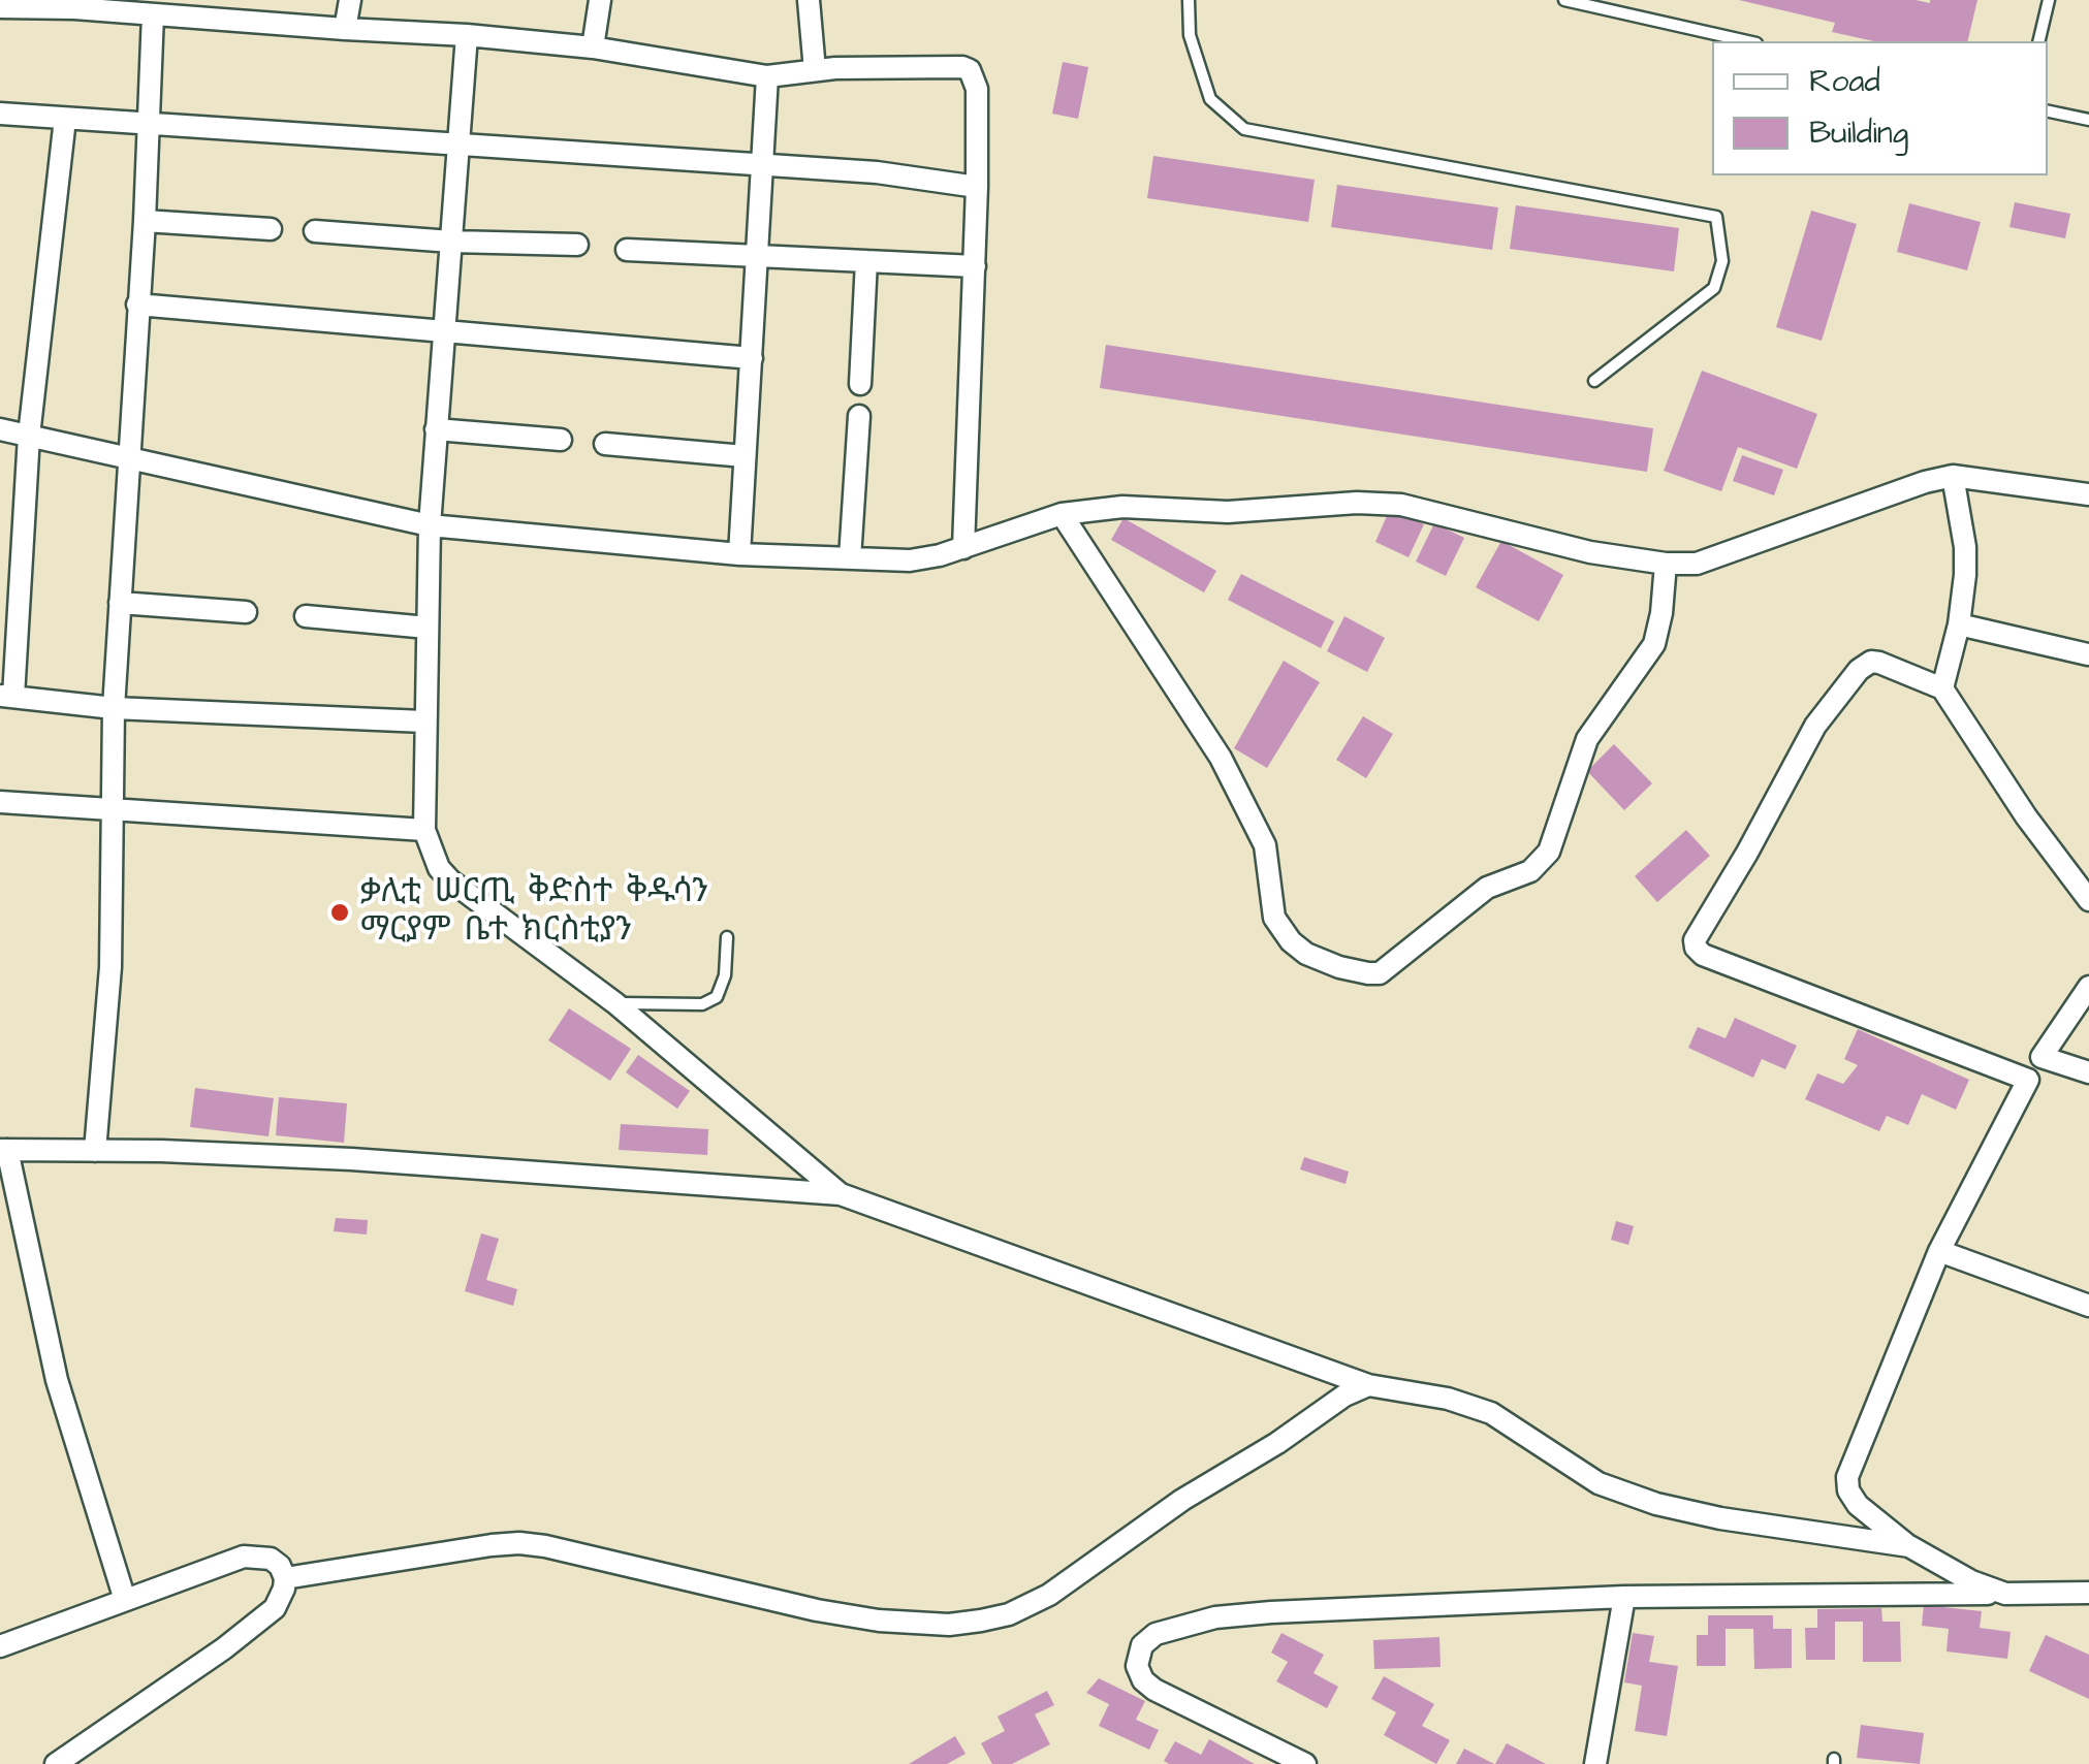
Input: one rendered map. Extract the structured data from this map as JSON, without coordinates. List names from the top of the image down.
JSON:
{
  "places": ["ቃሊቲ ሠርጢ ቅድስተ ቅዱሳን ማርያም ቤተ ክርስቲያን"],
  "legend": ["Road", "Building"]
}
